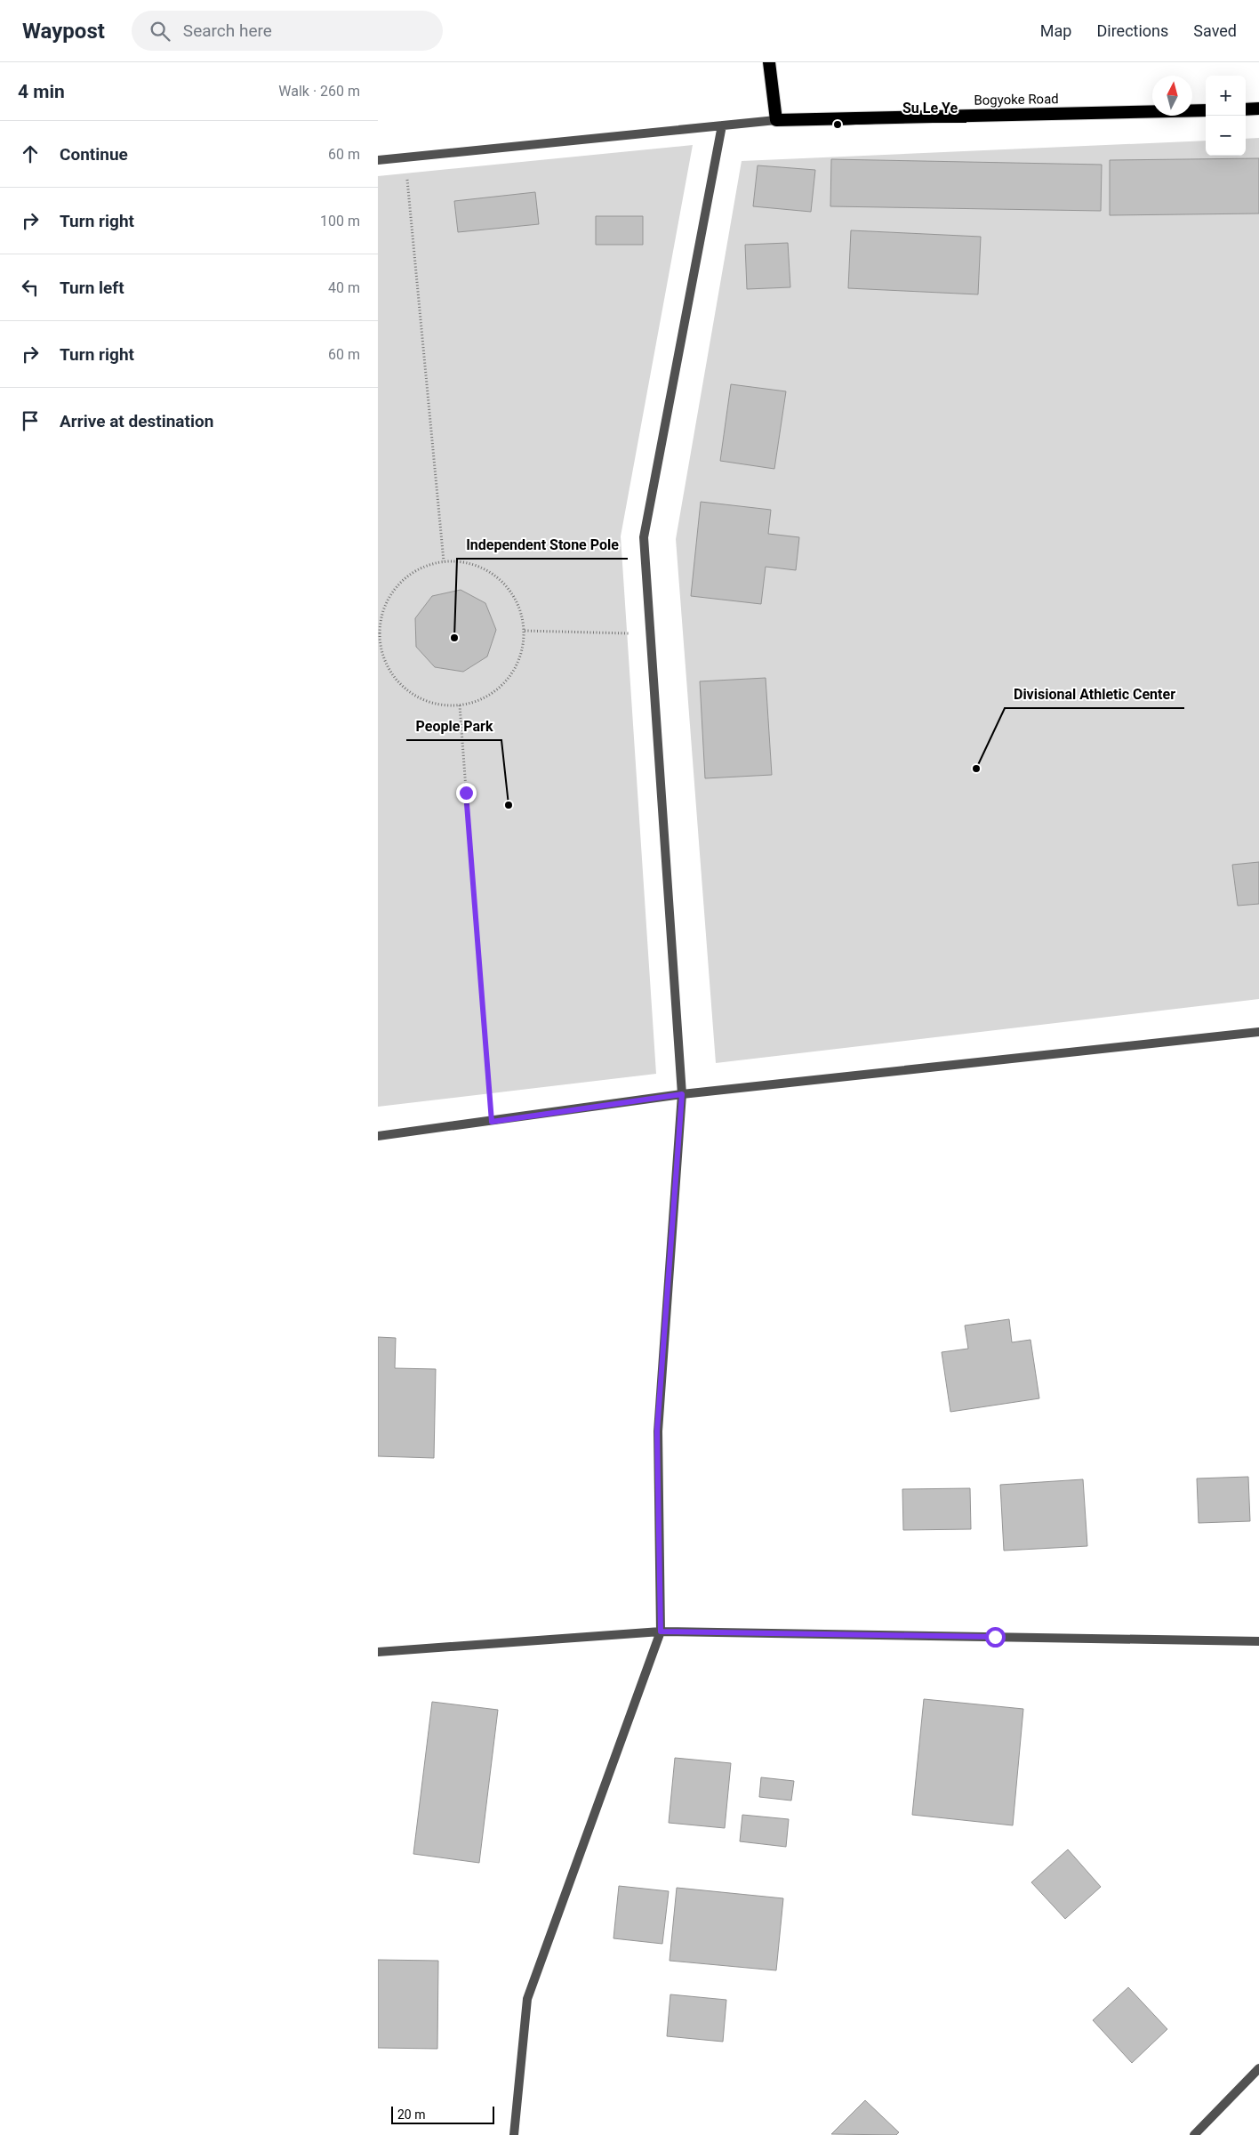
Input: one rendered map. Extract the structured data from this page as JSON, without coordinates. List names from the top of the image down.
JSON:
{
  "streets": {
    "highway": ["Bogyoke Road"]
  },
  "places": [
    "Su Le Ye",
    "Independent Stone Pole",
    "Divisional Athletic Center",
    "People Park"
  ],
  "scale_bar": "20 m",
  "north": "top",
  "page": {
    "header": "Waypost",
    "search": "Search here",
    "nav": ["Map", "Directions", "Saved"],
    "heading": ["4 min", "Walk · 260 m"],
    "map_buttons": ["+", "−"],
    "list": [
      ["Continue", "60 m"],
      ["Turn right", "100 m"],
      ["Turn left", "40 m"],
      ["Turn right", "60 m"],
      "Arrive at destination"
    ],
    "scale": "20 m"
  }
}
